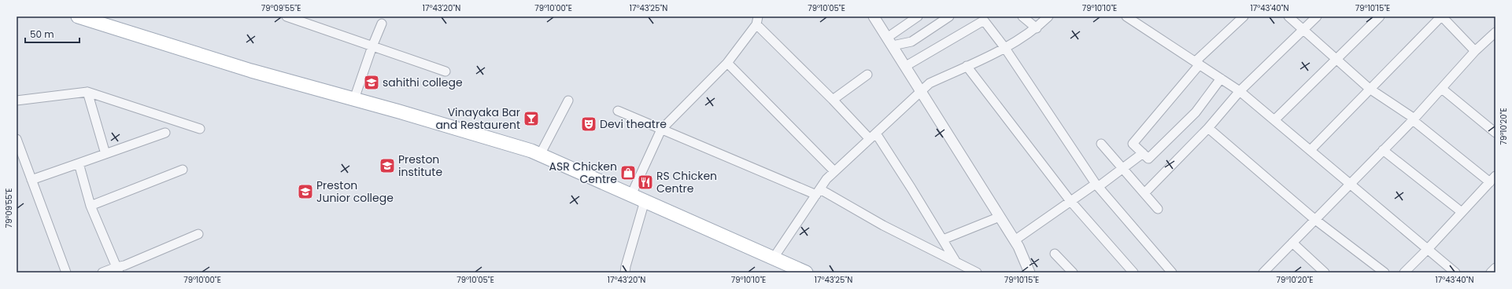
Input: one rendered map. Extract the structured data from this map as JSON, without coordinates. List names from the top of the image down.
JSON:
{
  "places": {
    "school or university": ["sahithi college", "Preston institute", "Preston Junior college"],
    "bar": ["Vinayaka Bar and Restaurent"],
    "theatre": ["Devi theatre"],
    "shop": ["ASR Chicken Centre"],
    "restaurant": ["RS Chicken Centre"]
  },
  "scale_bar": "50 m",
  "coordinates": [
    "79°09'55\"E",
    "17°43'20\"N",
    "79°10'00\"E",
    "17°43'25\"N",
    "79°10'05\"E",
    "79°10'10\"E",
    "17°43'40\"N",
    "79°10'15\"E",
    "79°10'20\"E"
  ]
}
